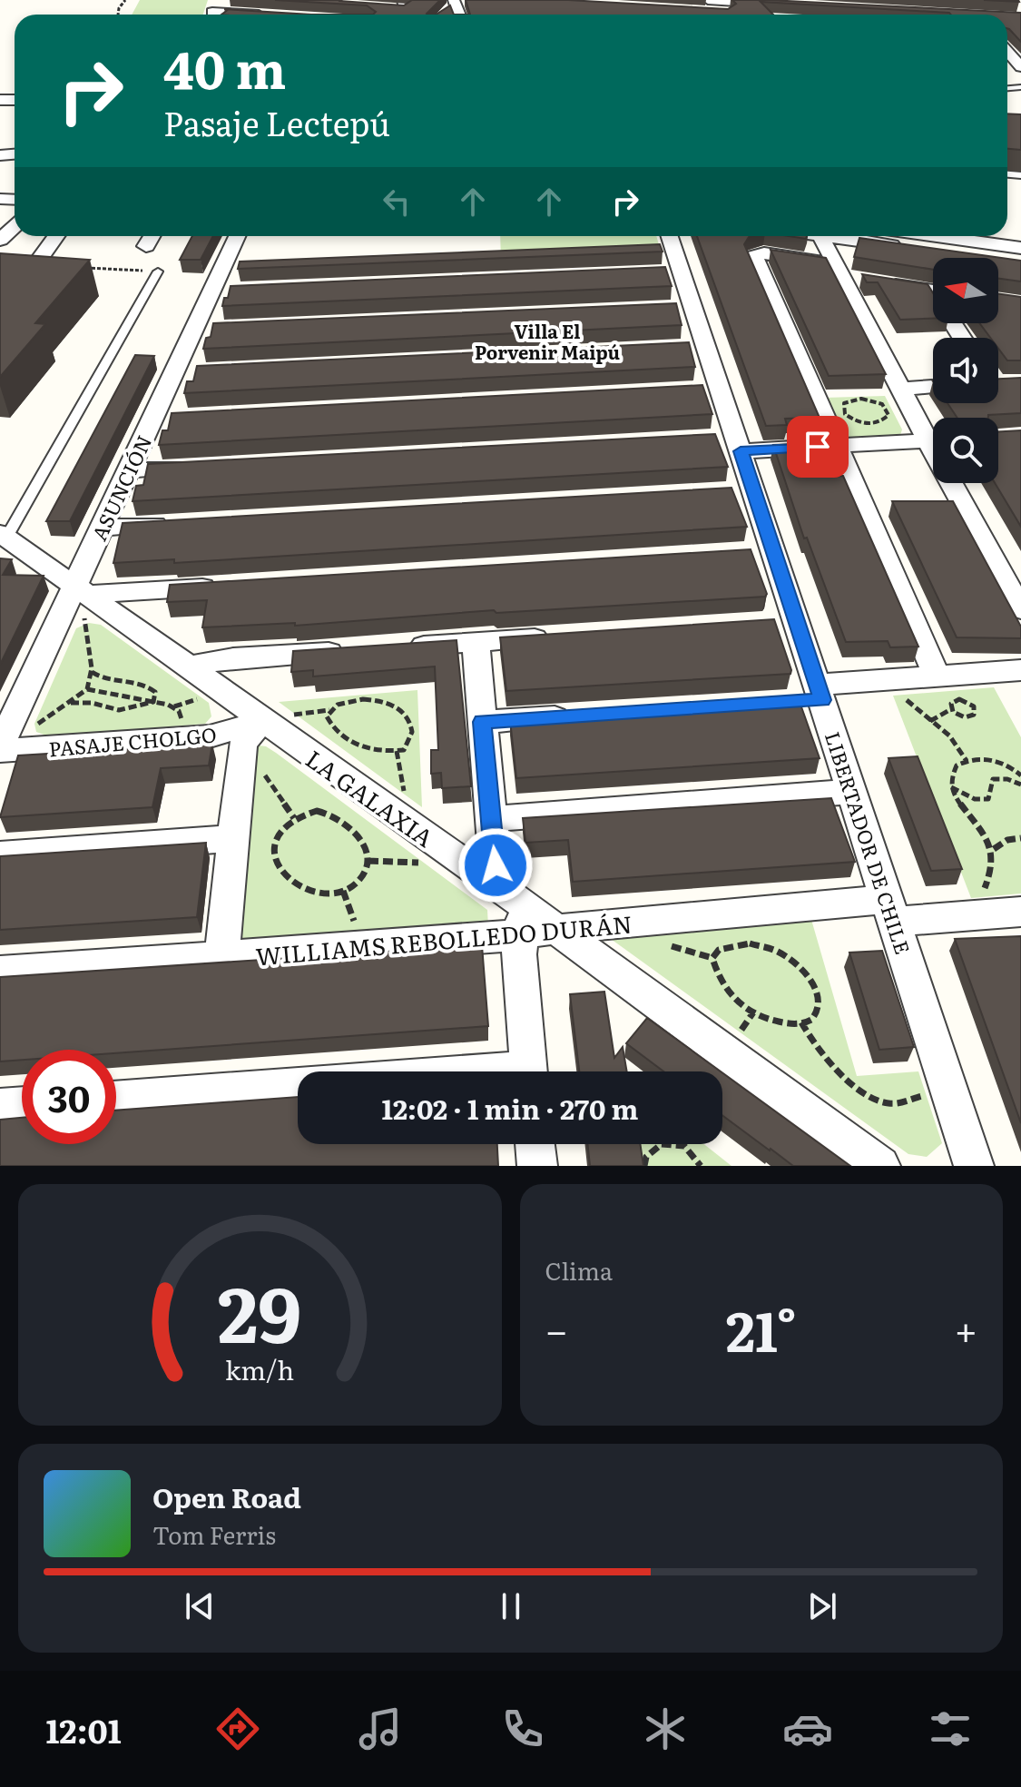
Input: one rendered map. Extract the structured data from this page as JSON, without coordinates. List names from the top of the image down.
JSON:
{
  "streets": {
    "street": [
      "ASUNCIÓN",
      "PASAJE CHOLGO",
      "LA GALAXIA",
      "LIBERTADOR DE CHILE",
      "WILLIAMS REBOLLEDO DURÁN"
    ]
  },
  "crossings": [
    ["ASUNCIÓN", "PASAJE CHOLGO"],
    ["ASUNCIÓN", "LA GALAXIA"],
    ["PASAJE CHOLGO", "LA GALAXIA"],
    ["LA GALAXIA", "WILLIAMS REBOLLEDO DURÁN"],
    ["LIBERTADOR DE CHILE", "WILLIAMS REBOLLEDO DURÁN"]
  ],
  "districts": ["Villa El Porvenir Maipú"],
  "north": "left",
  "page": {
    "turn": ["40 m", "Pasaje Lectepú"],
    "limit": "30",
    "trip": "12:02 · 1 min · 270 m",
    "tile": "Clima",
    "heat": ["−", "21°", "+"],
    "song": ["Open Road", "Tom Ferris"],
    "tabs": "12:01",
    "gauge": ["29", "km/h"]
  }
}
